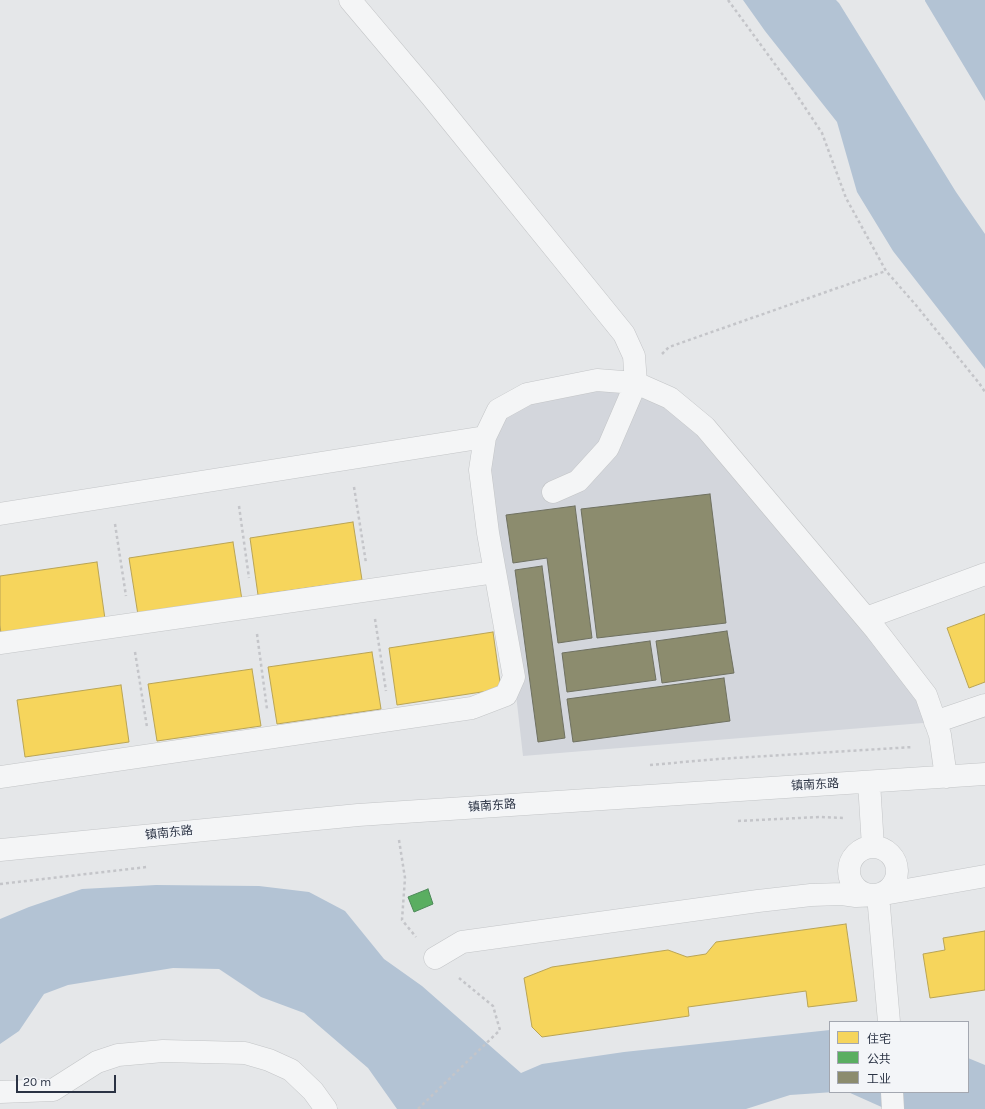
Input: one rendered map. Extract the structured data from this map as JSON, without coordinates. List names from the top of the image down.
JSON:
{
  "streets": {
    "street": ["镇南东路"]
  },
  "legend": ["住宅", "公共", "工业"],
  "scale_bar": "20 m"
}
